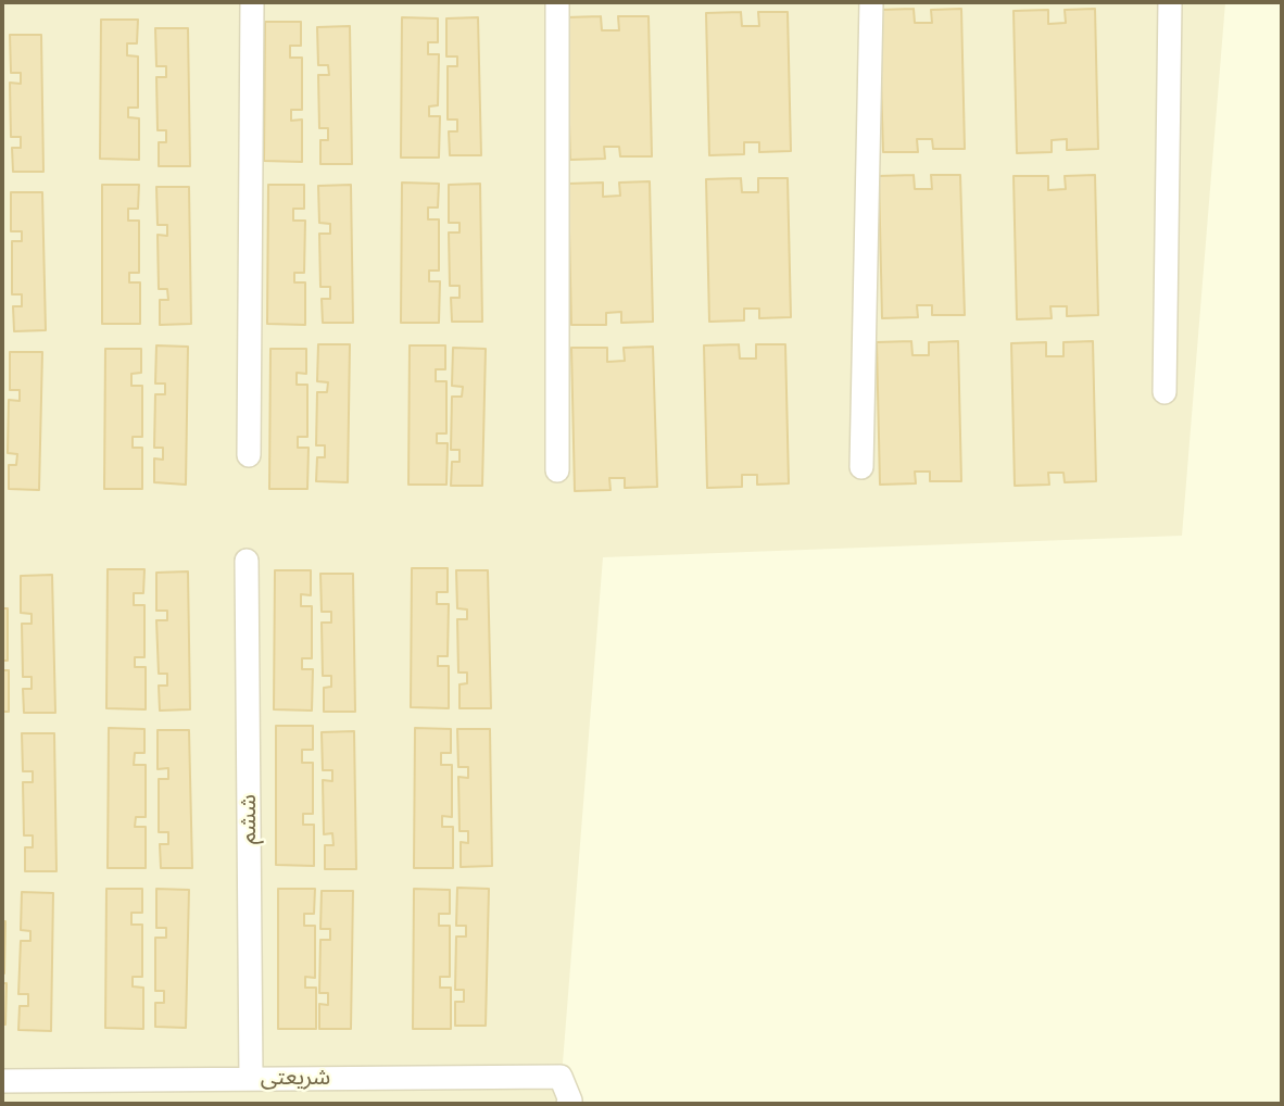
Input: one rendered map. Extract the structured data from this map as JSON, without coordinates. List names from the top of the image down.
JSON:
{
  "streets": {
    "street": ["ششم", "شریعتی"]
  },
  "crossings": [
    ["ششم", "شریعتی"]
  ]
}
